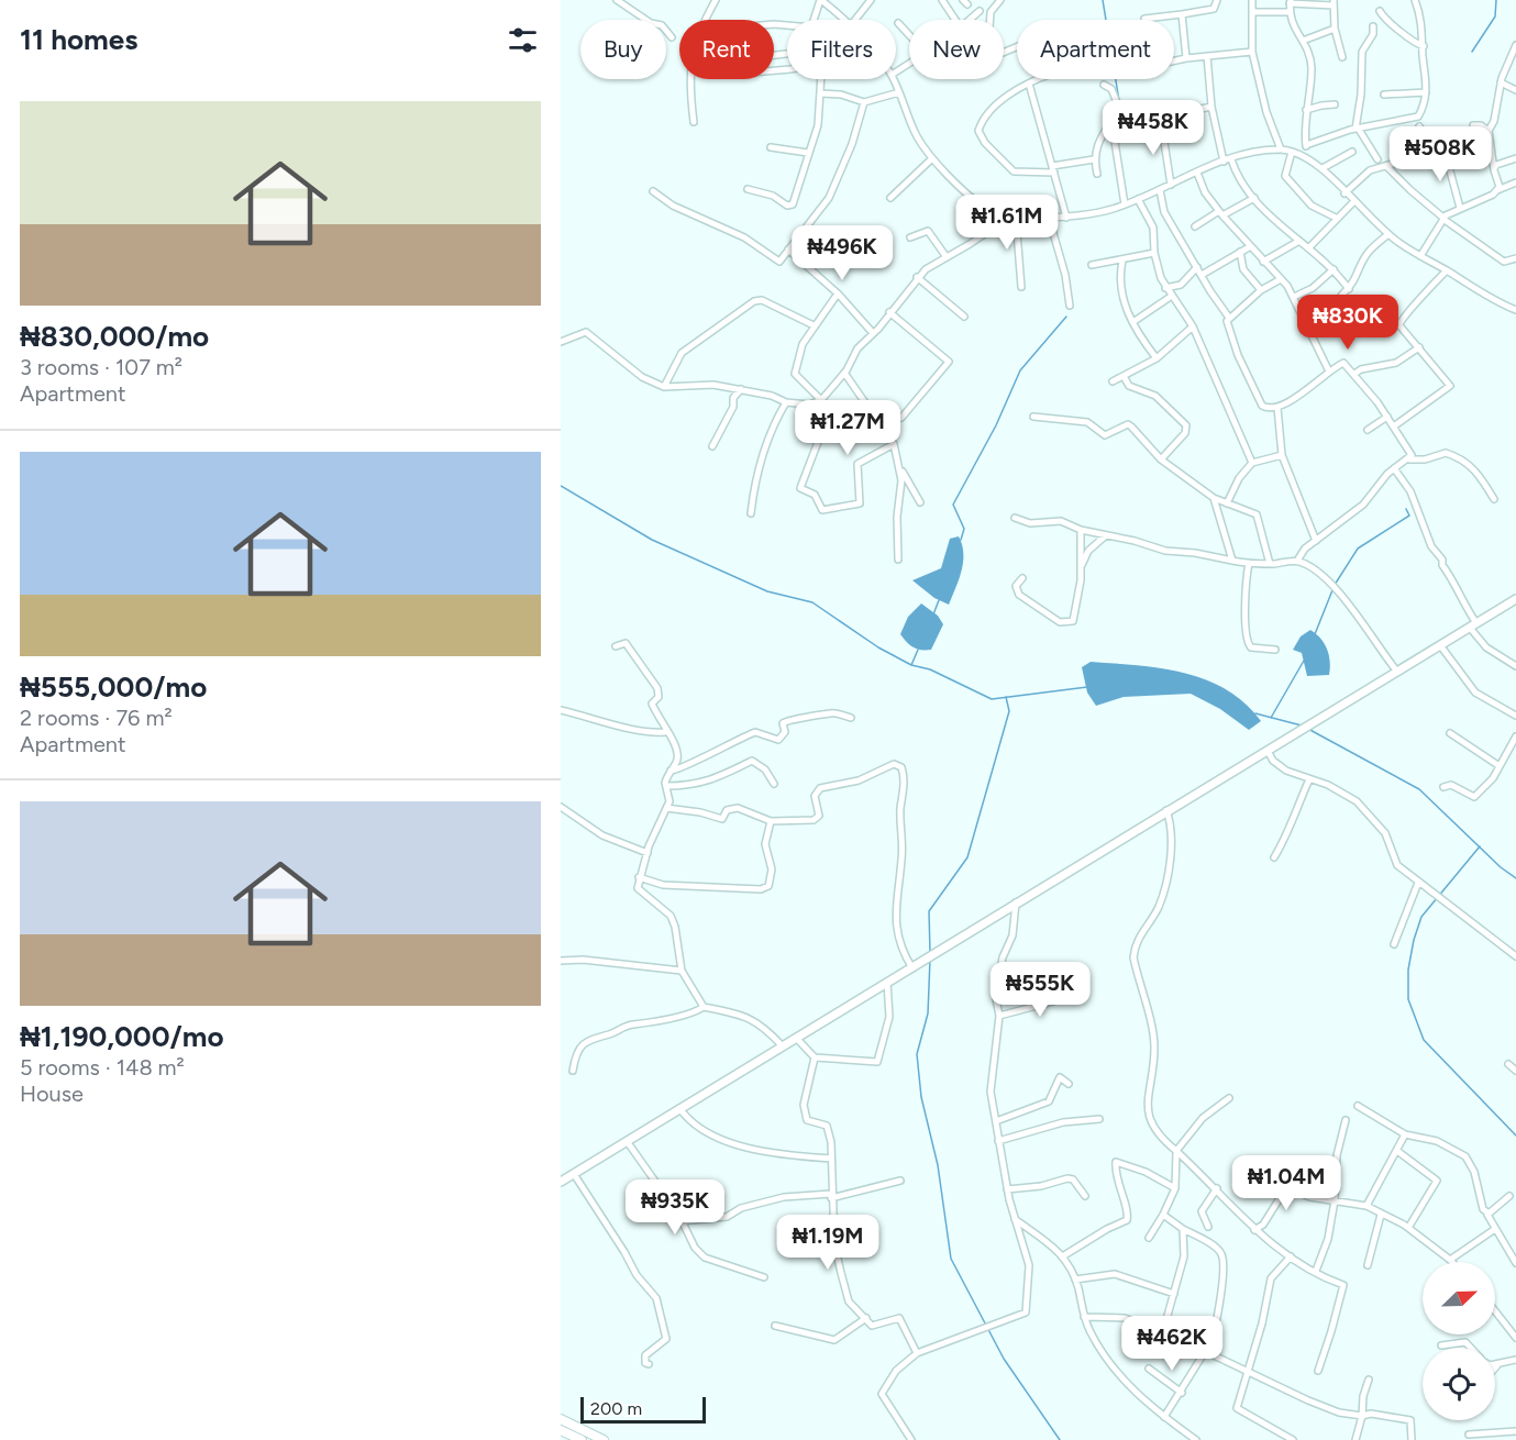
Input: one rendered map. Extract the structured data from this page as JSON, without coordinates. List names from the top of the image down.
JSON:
{
  "scale_bar": "200 m",
  "north": "top right",
  "page": {
    "heading": "11 homes",
    "chip": [
      "Buy",
      "Rent",
      "Filters",
      "New",
      "Apartment"
    ],
    "list": [
      {
        "name": "₦830,000/mo",
        "note": "3 rooms · 107 m² · Apartment"
      },
      {
        "name": "₦555,000/mo",
        "note": "2 rooms · 76 m² · Apartment"
      },
      {
        "name": "₦1,190,000/mo",
        "note": "5 rooms · 148 m² · House"
      }
    ],
    "price": [
      "₦458K",
      "₦508K",
      "₦1.61M",
      "₦496K",
      "₦830K",
      "₦1.27M",
      "₦555K",
      "₦1.04M",
      "₦935K",
      "₦1.19M",
      "₦462K"
    ],
    "scale": "200 m"
  }
}
